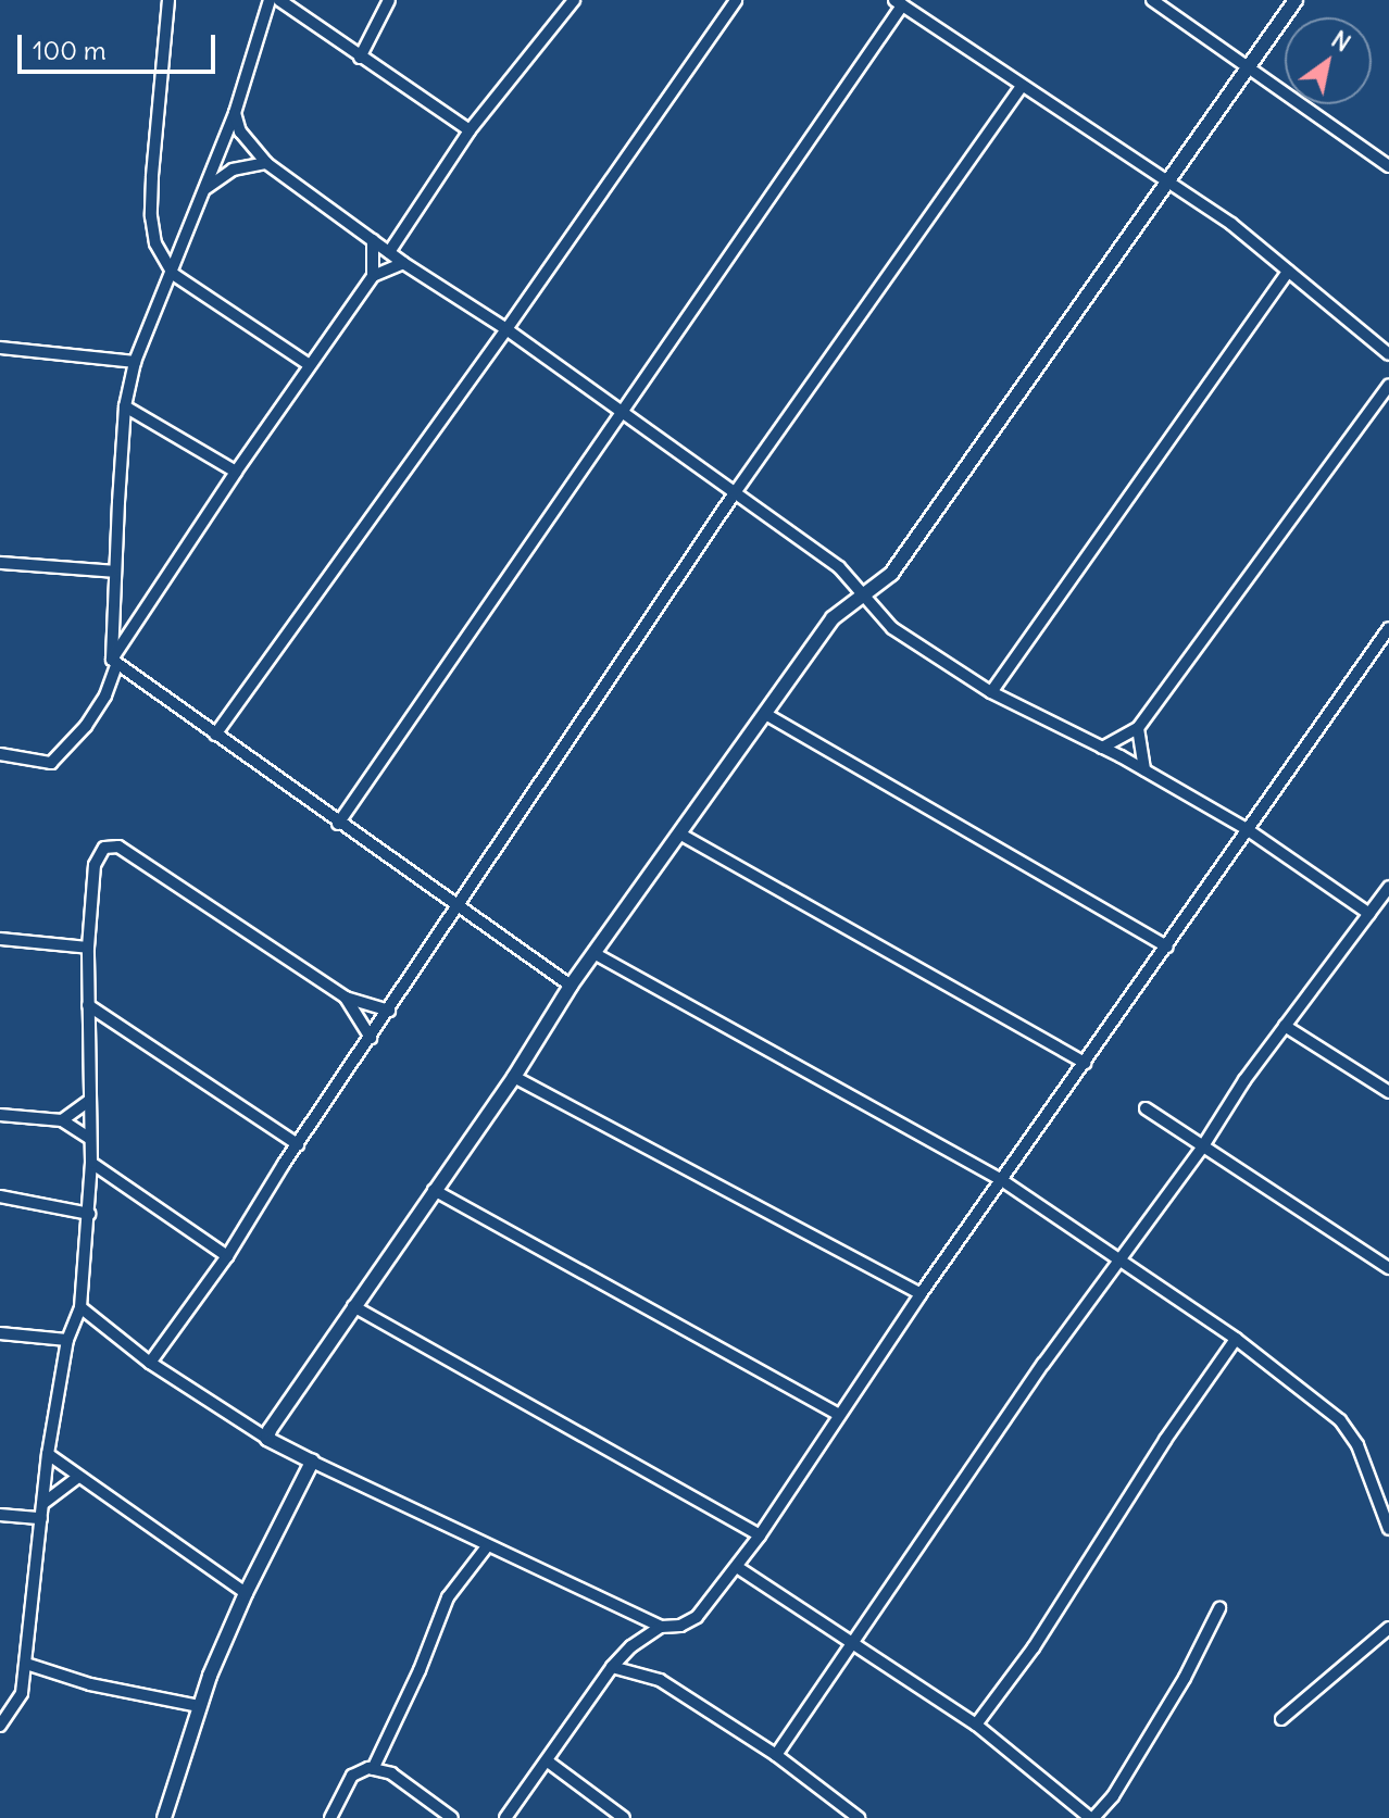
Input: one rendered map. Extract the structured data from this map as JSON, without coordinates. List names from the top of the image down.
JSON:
{
  "scale_bar": "100 m",
  "north": "top right"
}
